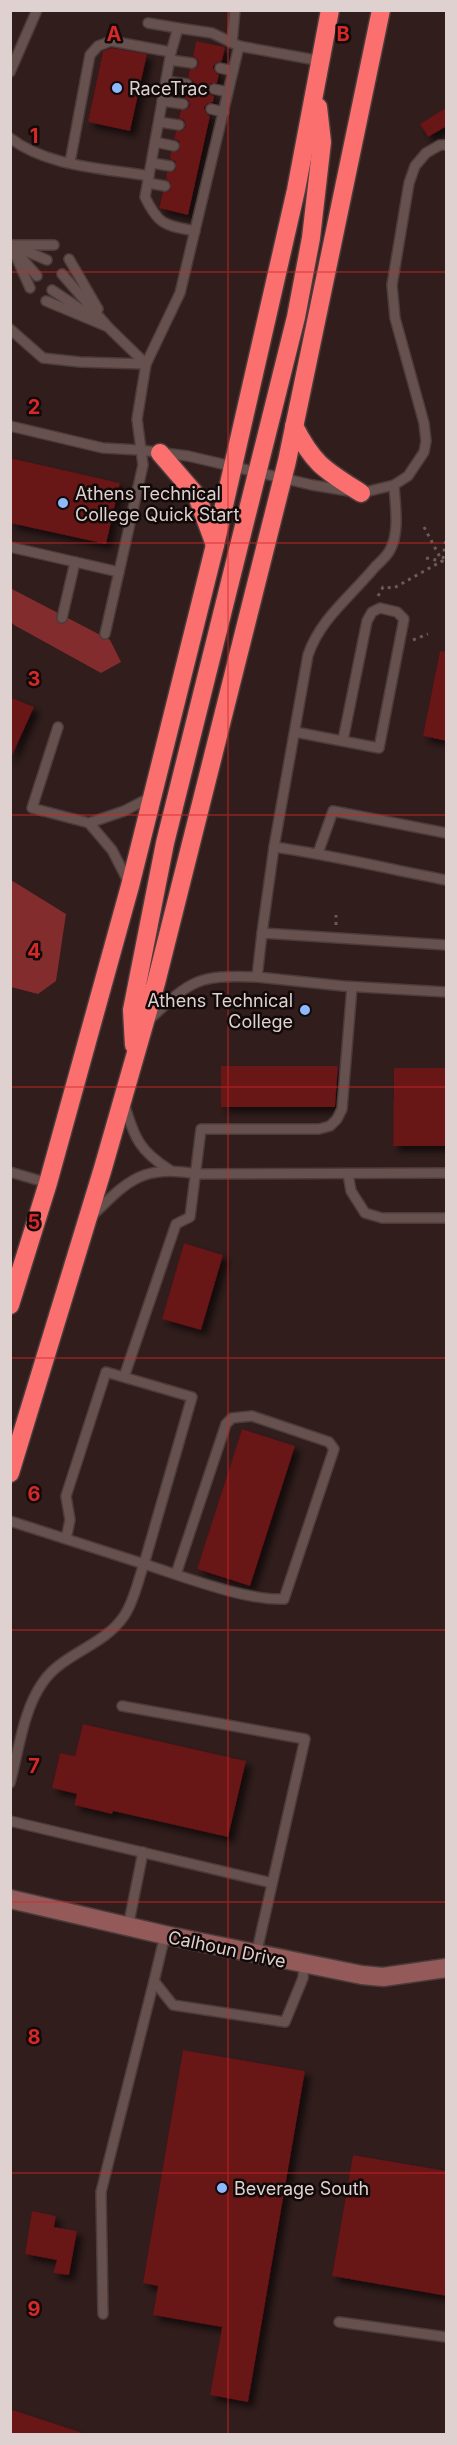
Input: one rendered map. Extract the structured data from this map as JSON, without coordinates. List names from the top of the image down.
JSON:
{
  "streets": {
    "street": ["Calhoun Drive"]
  },
  "places": [
    "RaceTrac",
    "Athens Technical College Quick Start",
    "Athens Technical College",
    "Beverage South"
  ],
  "grid": {
    "columns": ["A", "B"],
    "rows": [
      "1",
      "2",
      "3",
      "4",
      "5",
      "6",
      "7",
      "8",
      "9"
    ]
  }
}
